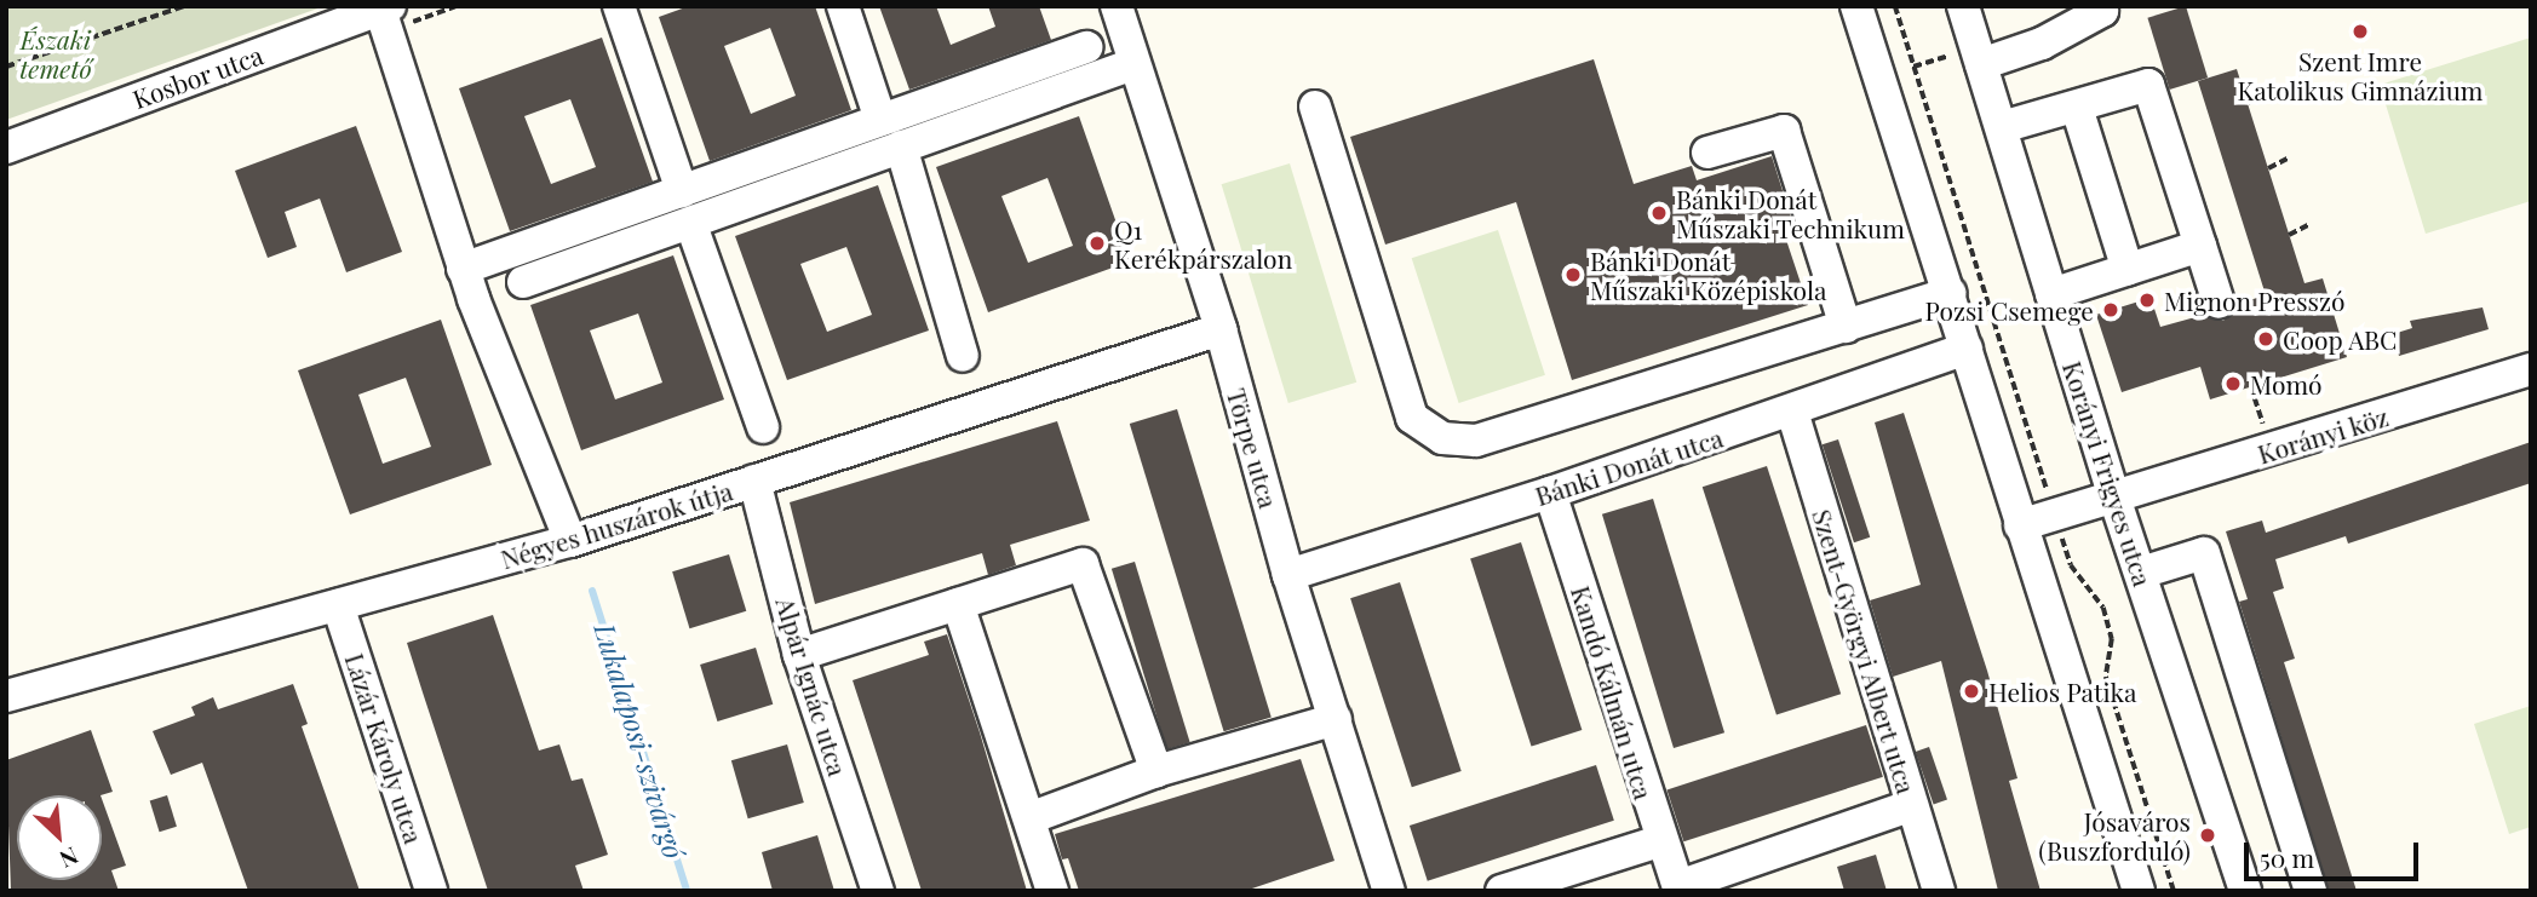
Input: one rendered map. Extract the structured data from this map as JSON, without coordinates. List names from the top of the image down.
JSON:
{
  "streets": {
    "street": [
      "Kosbor utca",
      "Korányi köz",
      "Törpe utca",
      "Bánki Donát utca",
      "Korányi Frigyes utca",
      "Négyes huszárok útja",
      "Szent-Györgyi Albert utca",
      "Alpár Ignác utca",
      "Kandó Kálmán utca",
      "Lázár Károly utca"
    ]
  },
  "crossings": [
    ["Korányi köz", "Korányi Frigyes utca"],
    ["Törpe utca", "Bánki Donát utca"],
    ["Törpe utca", "Négyes huszárok útja"],
    ["Bánki Donát utca", "Szent-Györgyi Albert utca"],
    ["Bánki Donát utca", "Kandó Kálmán utca"],
    ["Négyes huszárok útja", "Alpár Ignác utca"],
    ["Négyes huszárok útja", "Lázár Károly utca"]
  ],
  "water": ["Lukalaposi-szivárgó"],
  "parks": ["Északi temető"],
  "places": [
    "Szent Imre Katolikus Gimnázium",
    "Bánki Donát Műszaki Technikum",
    "Q1 Kerékpárszalon",
    "Bánki Donát Műszaki Középiskola",
    "Mignon Presszó",
    "Pozsi Csemege",
    "Coop ABC",
    "Momó",
    "Helios Patika",
    "Jósaváros (Buszforduló)"
  ],
  "scale_bar": "50 m",
  "north": "bottom right"
}
